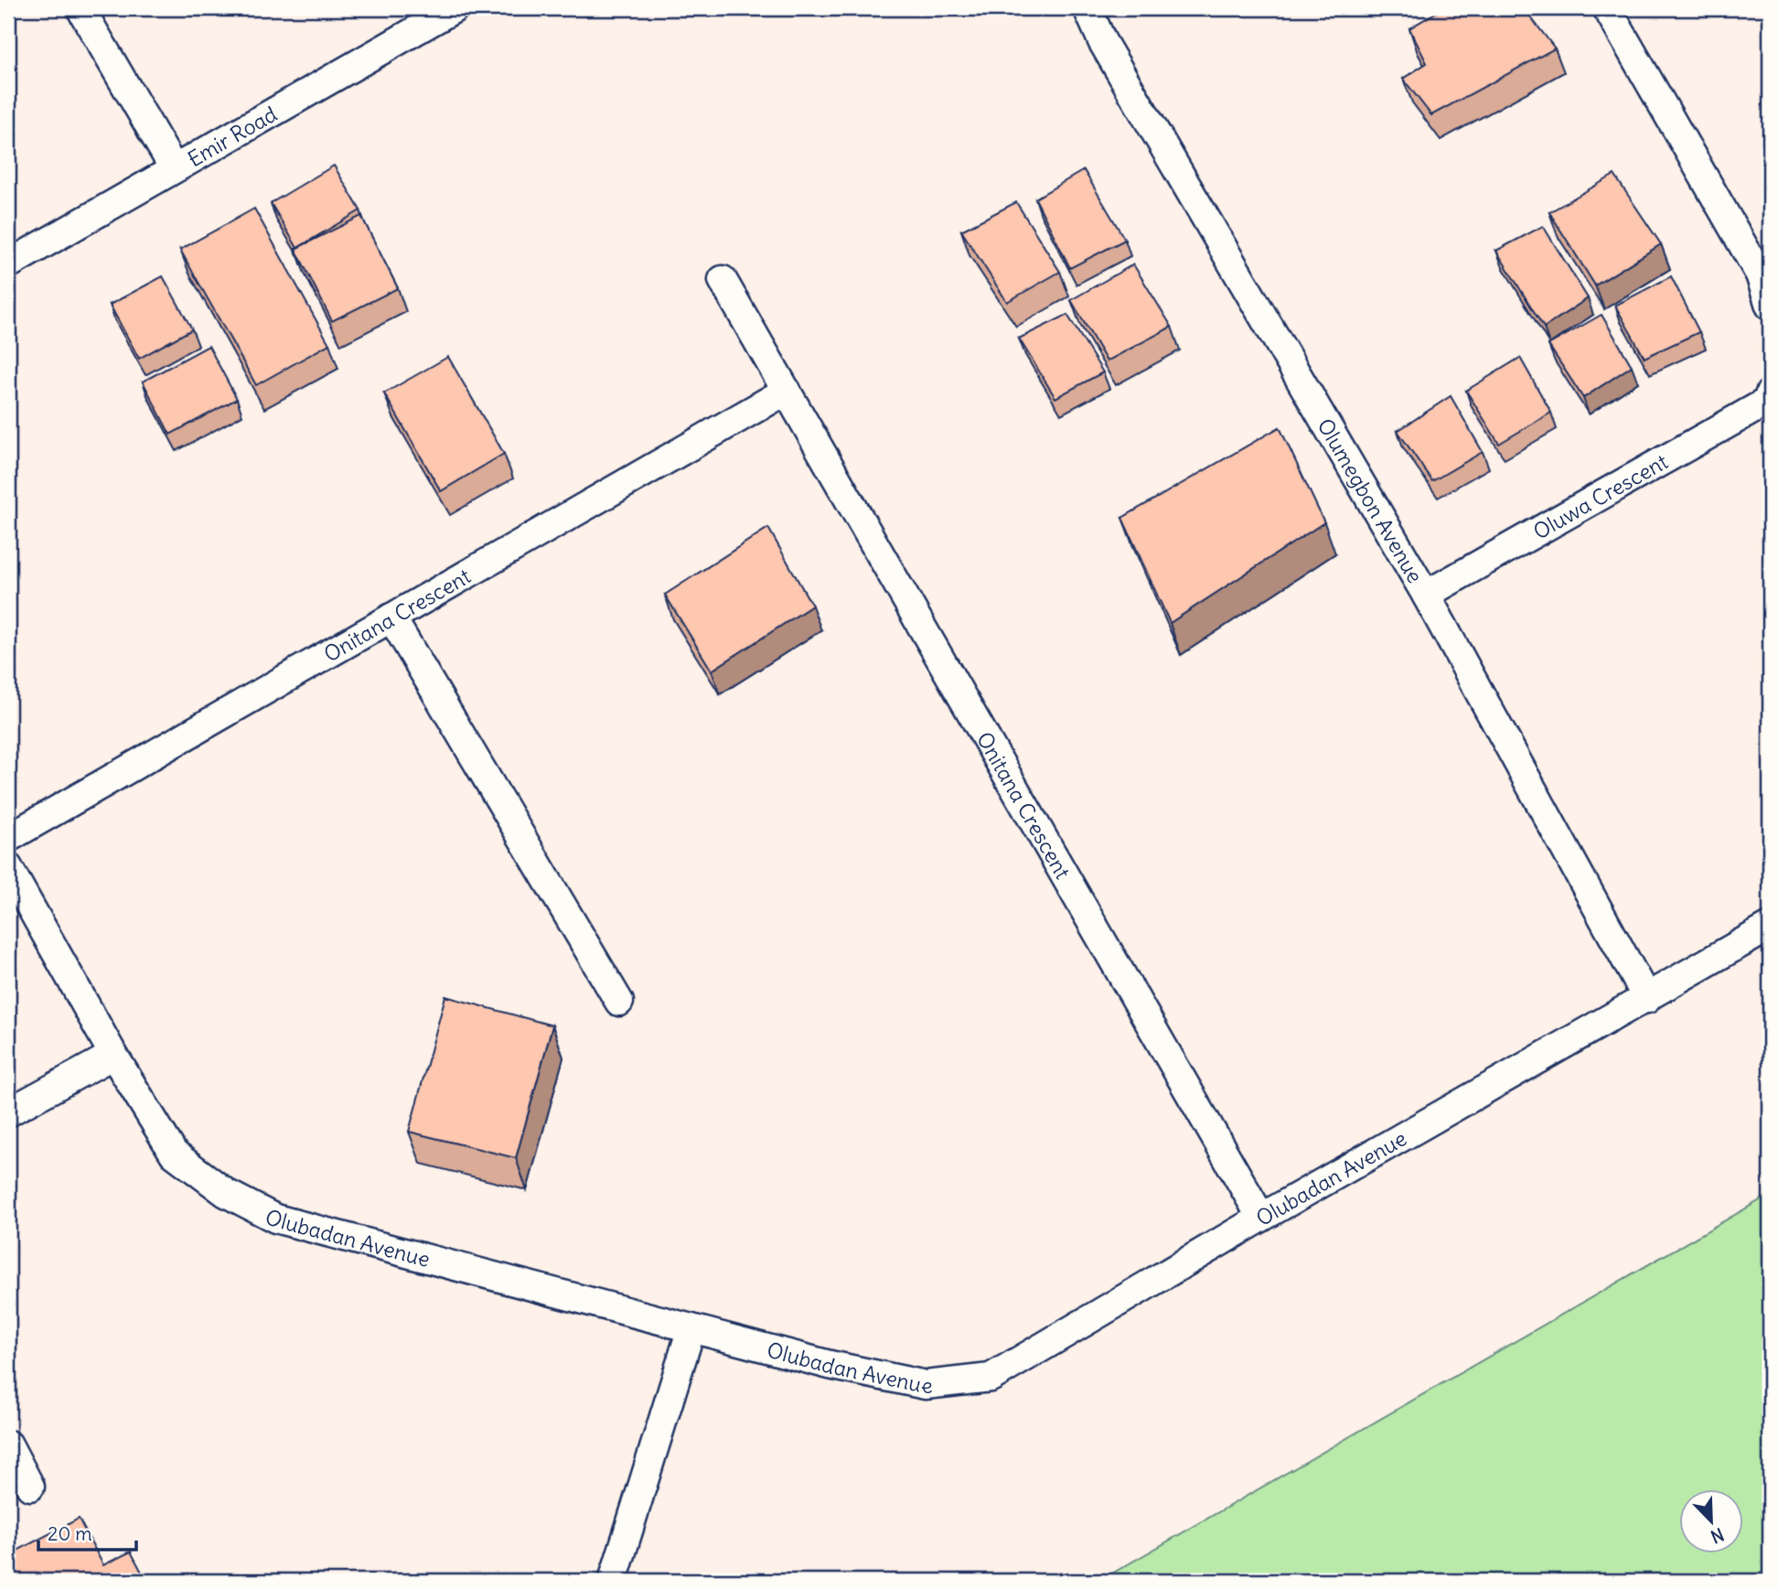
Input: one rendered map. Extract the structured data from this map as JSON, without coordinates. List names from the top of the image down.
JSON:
{
  "streets": {
    "street": [
      "Emir Road",
      "Oluwa Crescent",
      "Olumegbon Avenue",
      "Onitana Crescent",
      "Olubadan Avenue"
    ]
  },
  "crossings": [
    ["Oluwa Crescent", "Olumegbon Avenue"],
    ["Olumegbon Avenue", "Olubadan Avenue"],
    ["Onitana Crescent", "Olubadan Avenue"]
  ],
  "scale_bar": "20 m",
  "north": "bottom right"
}
